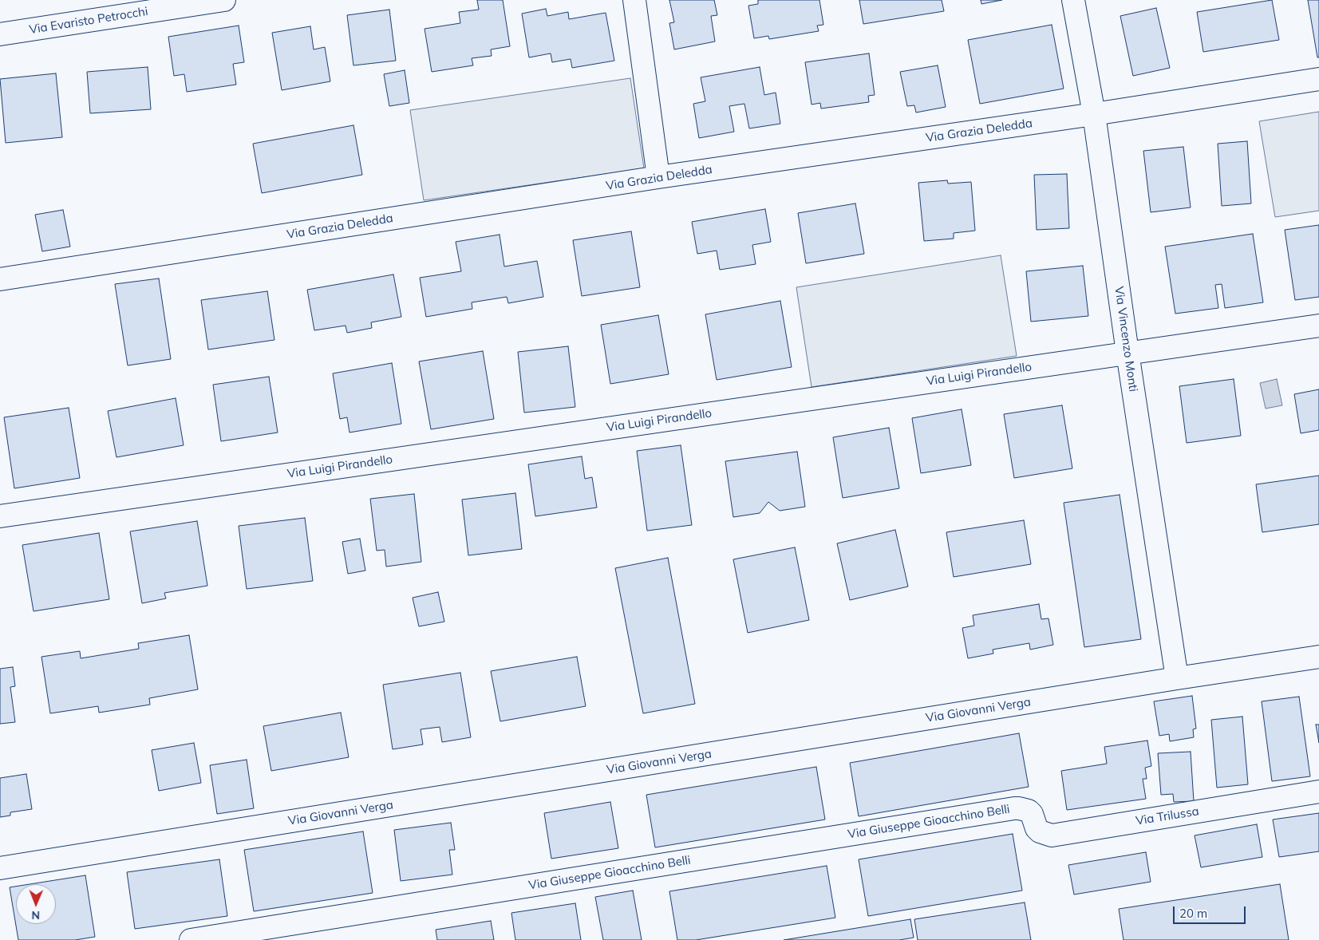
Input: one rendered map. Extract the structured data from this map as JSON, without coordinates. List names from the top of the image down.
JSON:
{
  "streets": {
    "street": [
      "Via Evaristo Petrocchi",
      "Via Grazia Deledda",
      "Via Vincenzo Monti",
      "Via Luigi Pirandello",
      "Via Giovanni Verga",
      "Via Trilussa",
      "Via Giuseppe Gioacchino Belli"
    ]
  },
  "crossings": [
    ["Via Grazia Deledda", "Via Vincenzo Monti"],
    ["Via Vincenzo Monti", "Via Luigi Pirandello"],
    ["Via Vincenzo Monti", "Via Giovanni Verga"],
    ["Via Trilussa", "Via Giuseppe Gioacchino Belli"]
  ],
  "scale_bar": "20 m",
  "north": "bottom"
}
